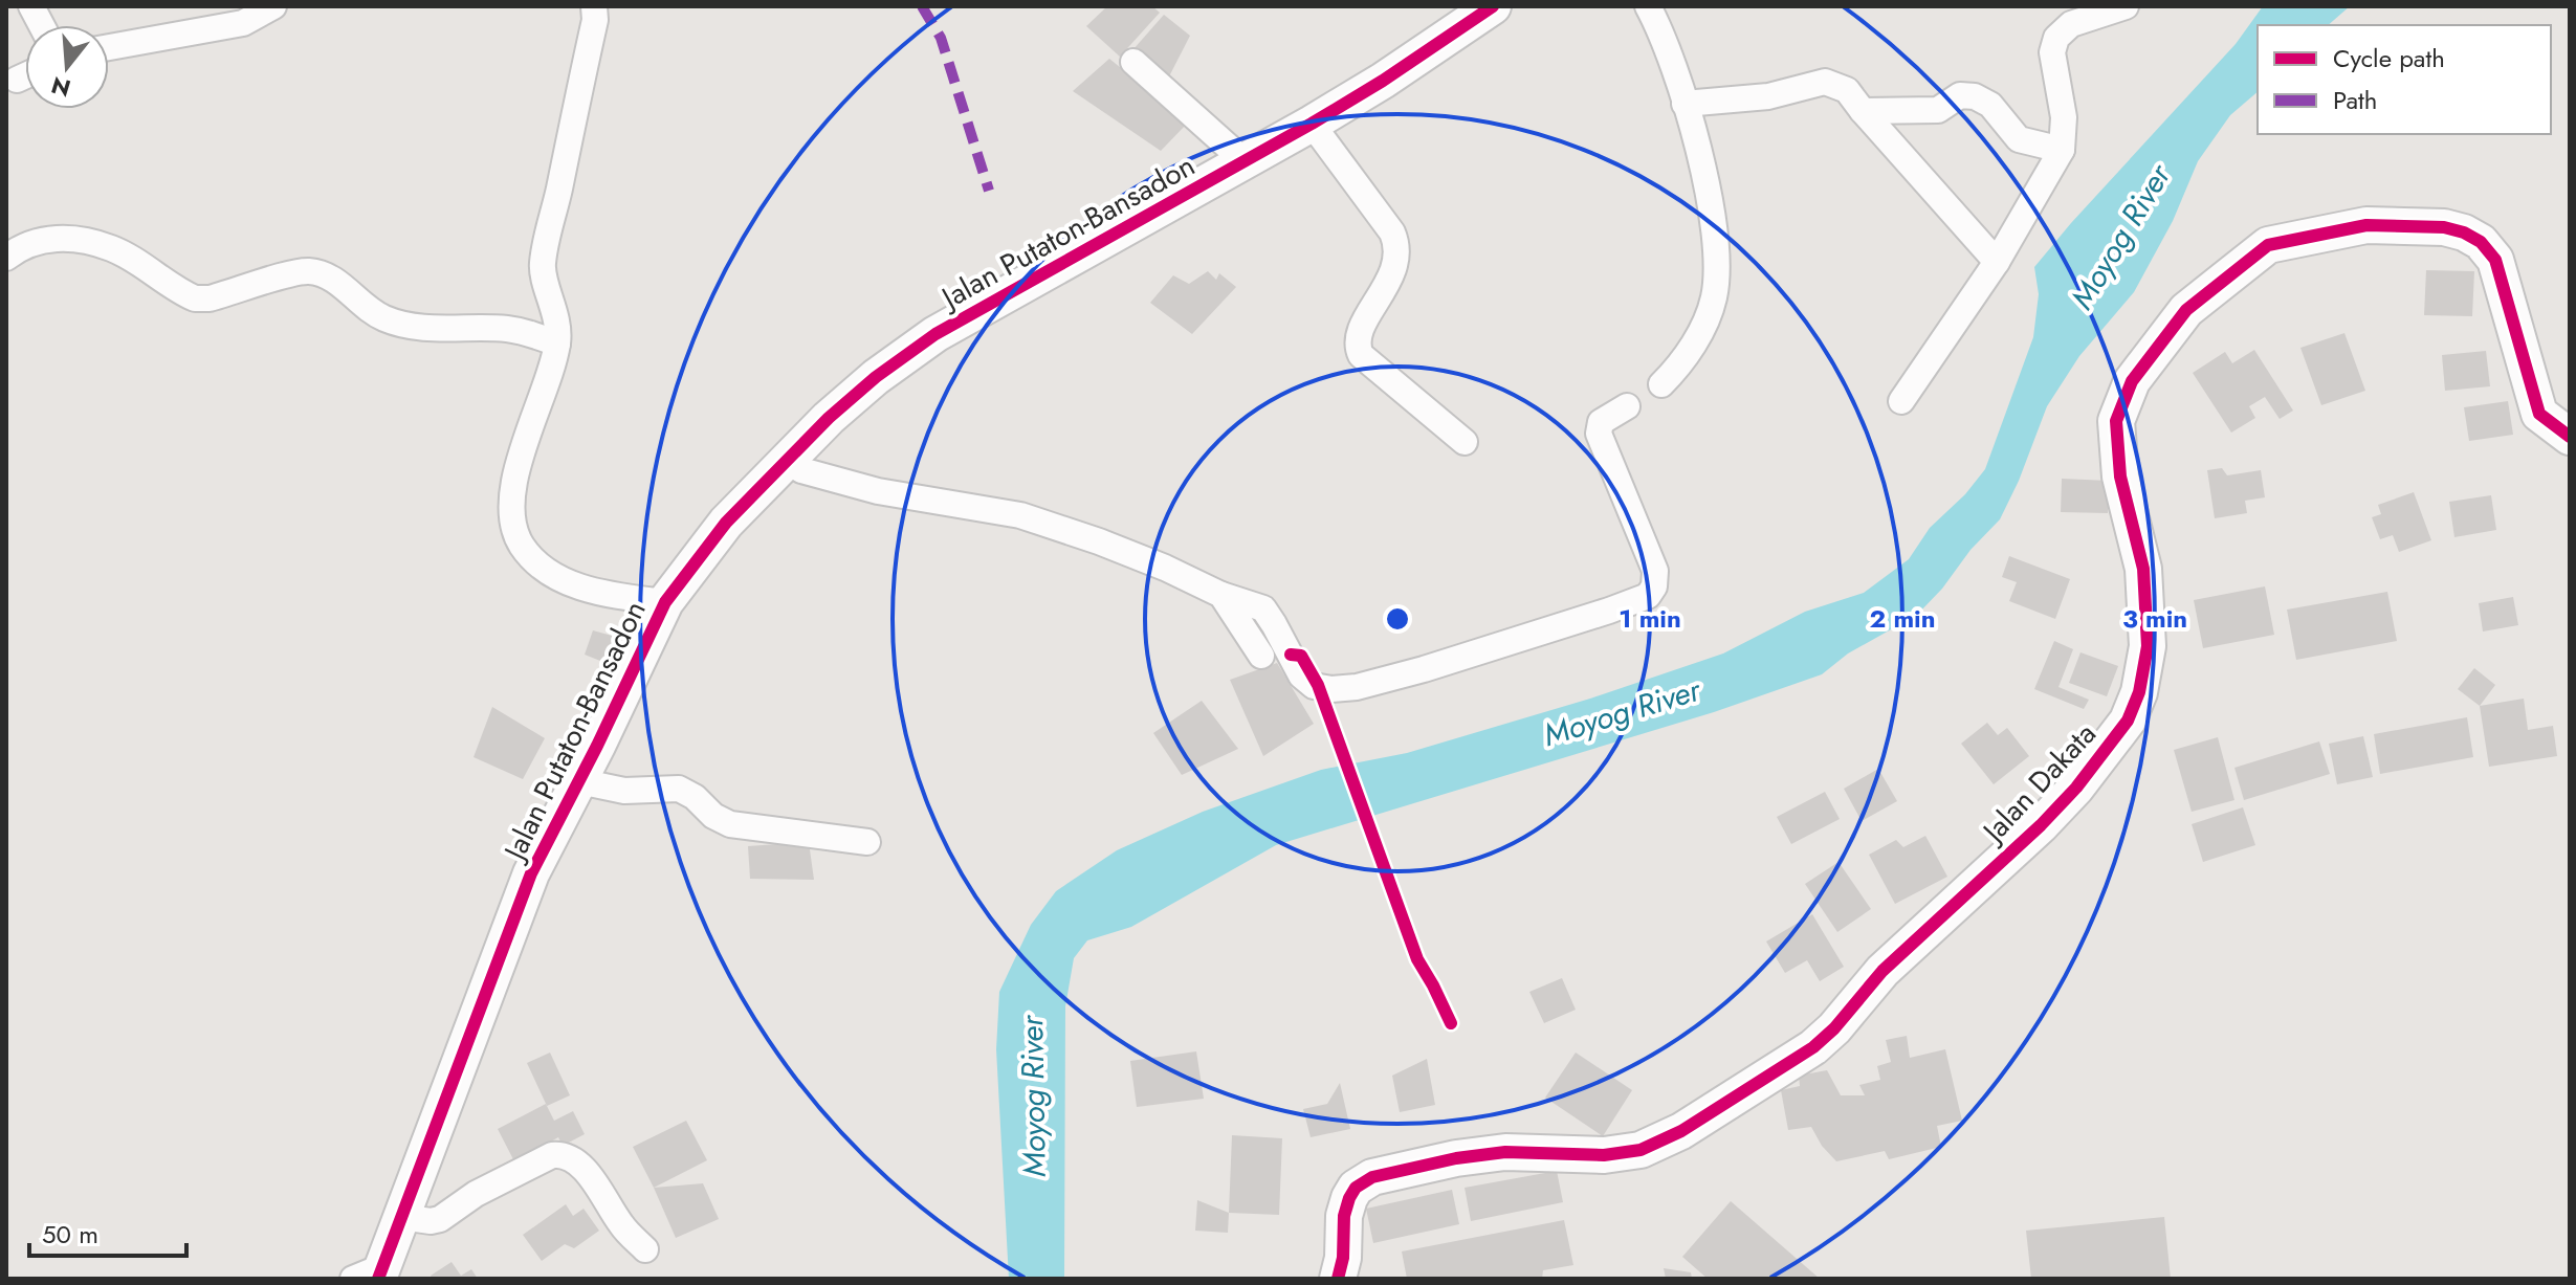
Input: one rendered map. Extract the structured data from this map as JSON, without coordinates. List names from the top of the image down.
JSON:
{
  "streets": {
    "street": ["Jalan Putaton-Bansadon", "Jalan Dakata"]
  },
  "water": ["Moyog River"],
  "legend": ["Cycle path", "Path"],
  "scale_bar": "50 m",
  "north": "bottom",
  "rings": ["1 min", "2 min", "3 min"]
}
